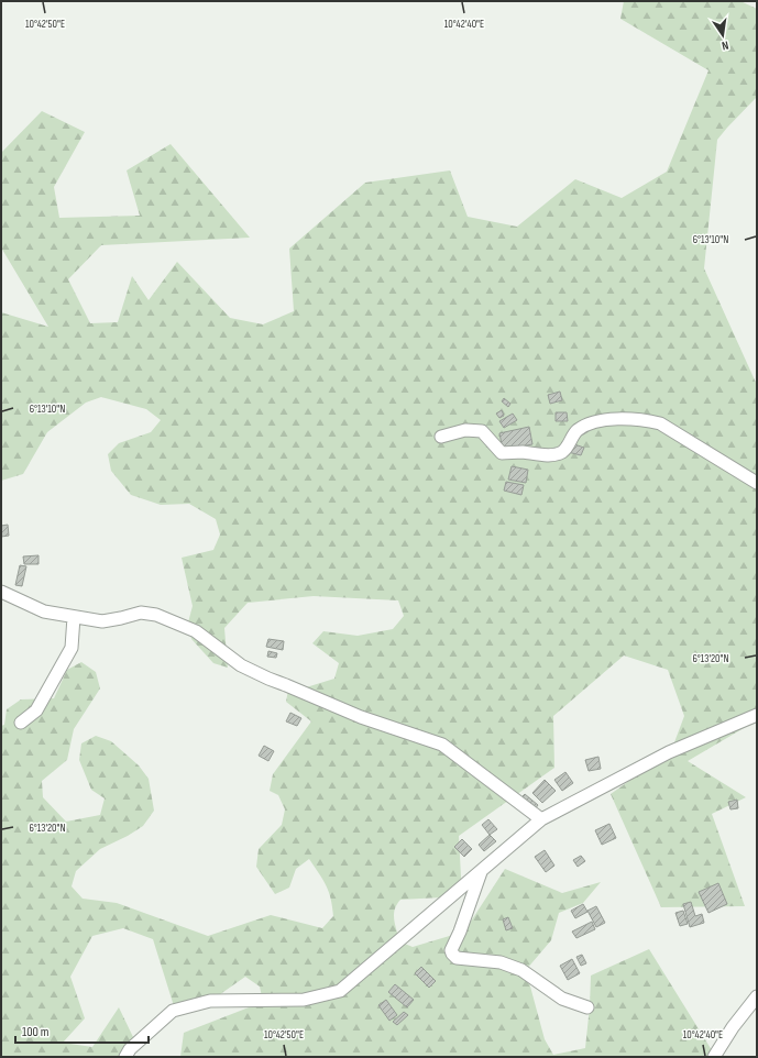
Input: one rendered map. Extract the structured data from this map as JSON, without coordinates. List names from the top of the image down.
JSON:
{
  "scale_bar": "100 m",
  "north": "bottom",
  "coordinates": [
    "10°42'50\"E",
    "10°42'40\"E",
    "6°13'10\"N",
    "6°13'20\"N"
  ]
}
